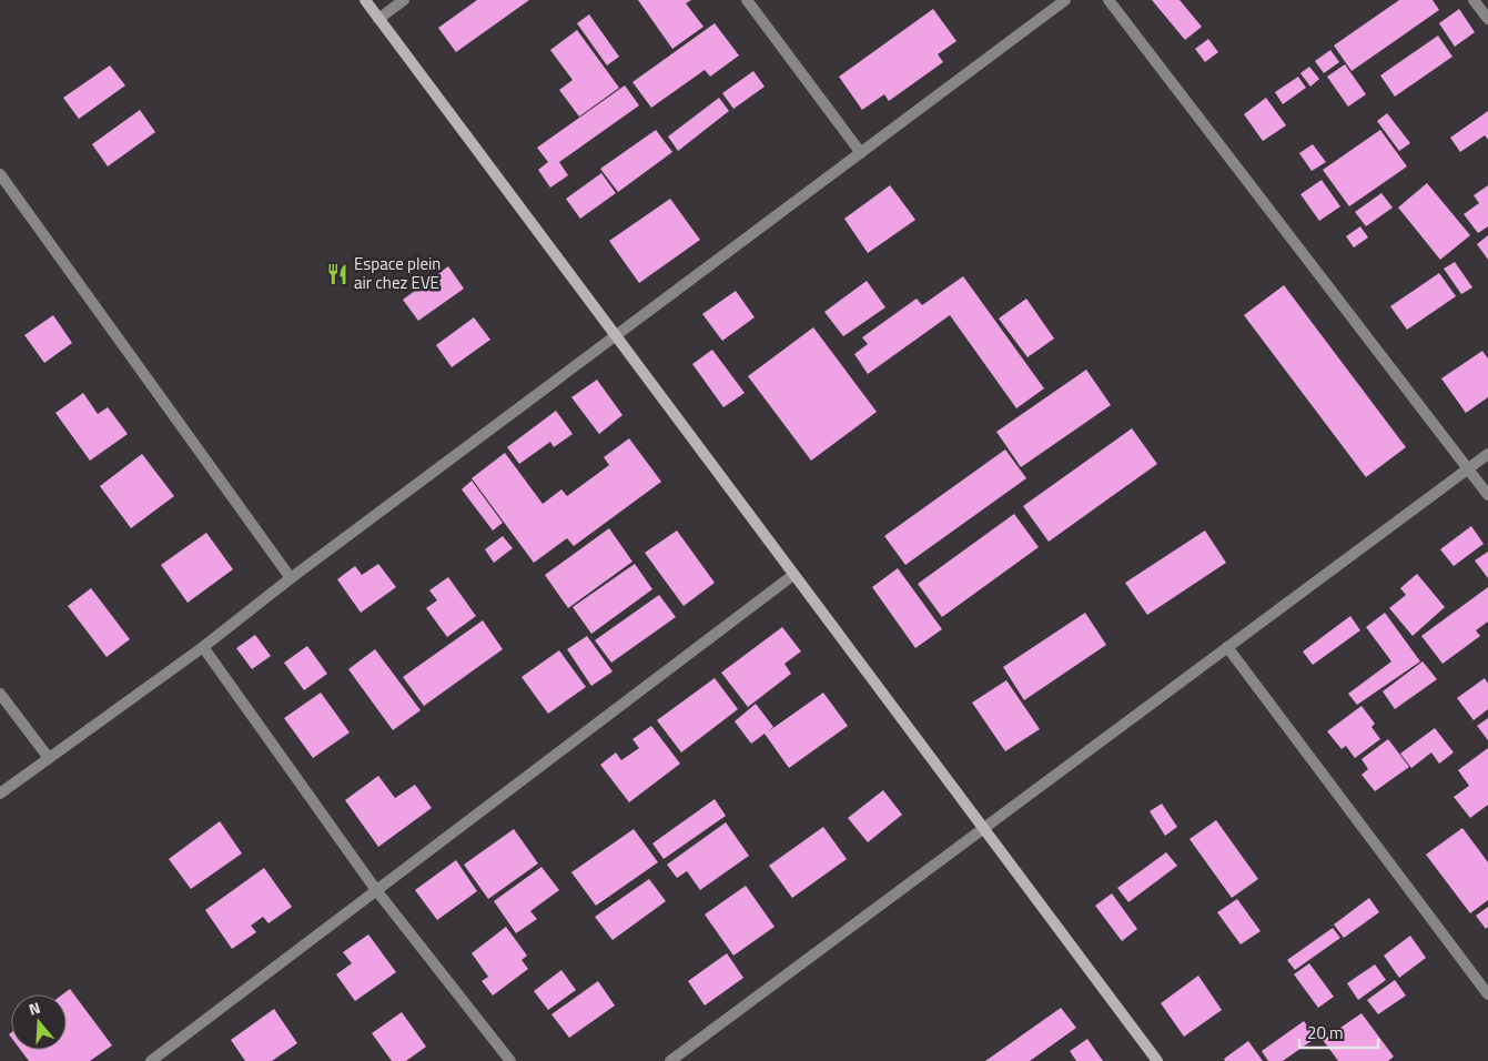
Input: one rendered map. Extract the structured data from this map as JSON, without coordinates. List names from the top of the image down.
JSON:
{
  "places": {
    "restaurant": ["Espace plein air chez EVE"]
  },
  "scale_bar": "20 m",
  "north": "top"
}
